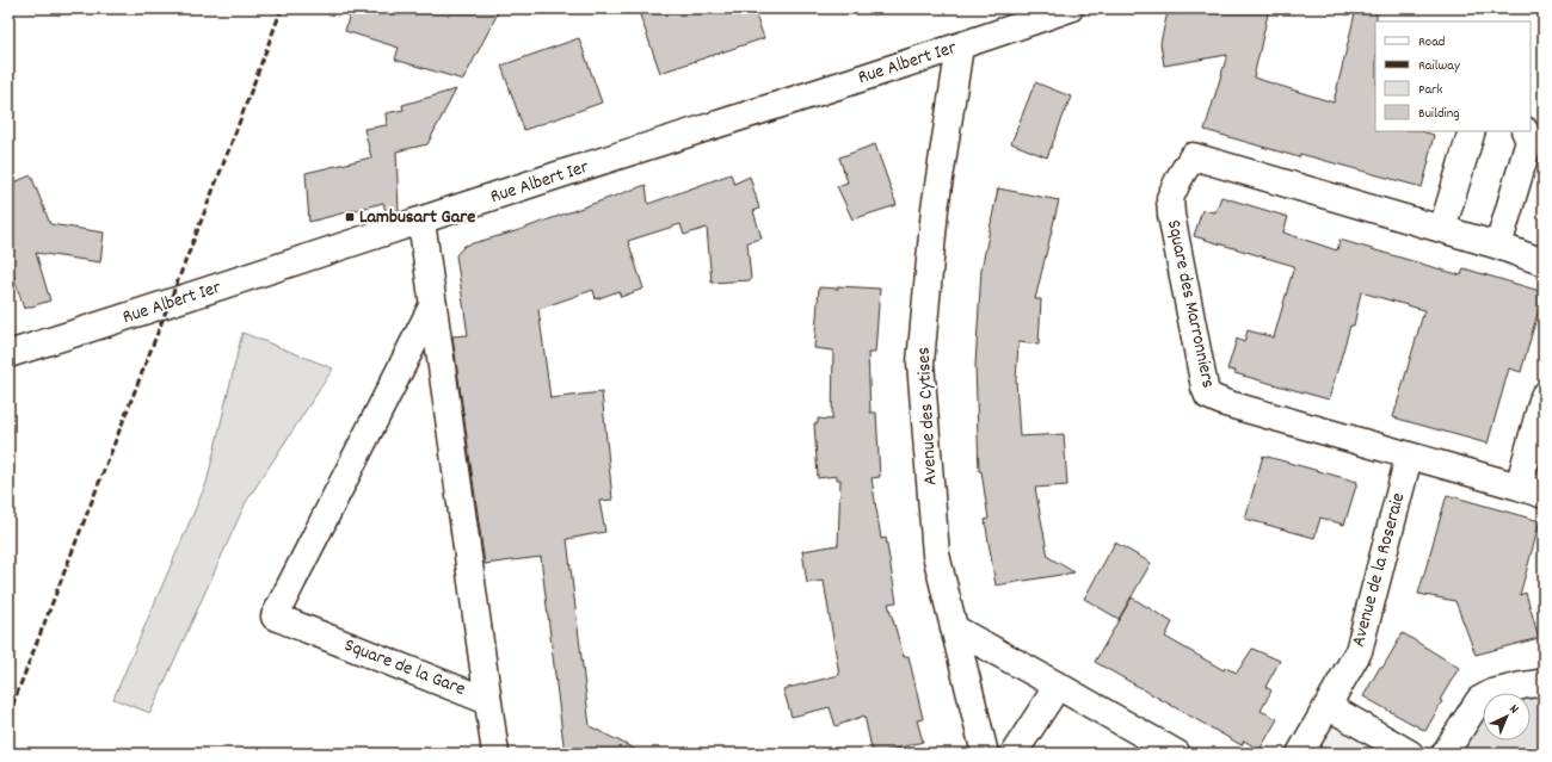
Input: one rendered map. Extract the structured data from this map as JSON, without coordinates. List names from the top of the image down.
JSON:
{
  "streets": {
    "street": [
      "Rue Albert Ier",
      "Square des Marronniers",
      "Avenue des Cytises",
      "Avenue de la Roseraie",
      "Square de la Gare"
    ]
  },
  "crossings": [
    ["Rue Albert Ier", "Avenue des Cytises"],
    ["Rue Albert Ier", "Square de la Gare"],
    ["Square des Marronniers", "Avenue de la Roseraie"]
  ],
  "places": {
    "transit": ["Lambusart Gare"]
  },
  "legend": [
    "Road",
    "Railway",
    "Park",
    "Building"
  ],
  "north": "top right"
}
